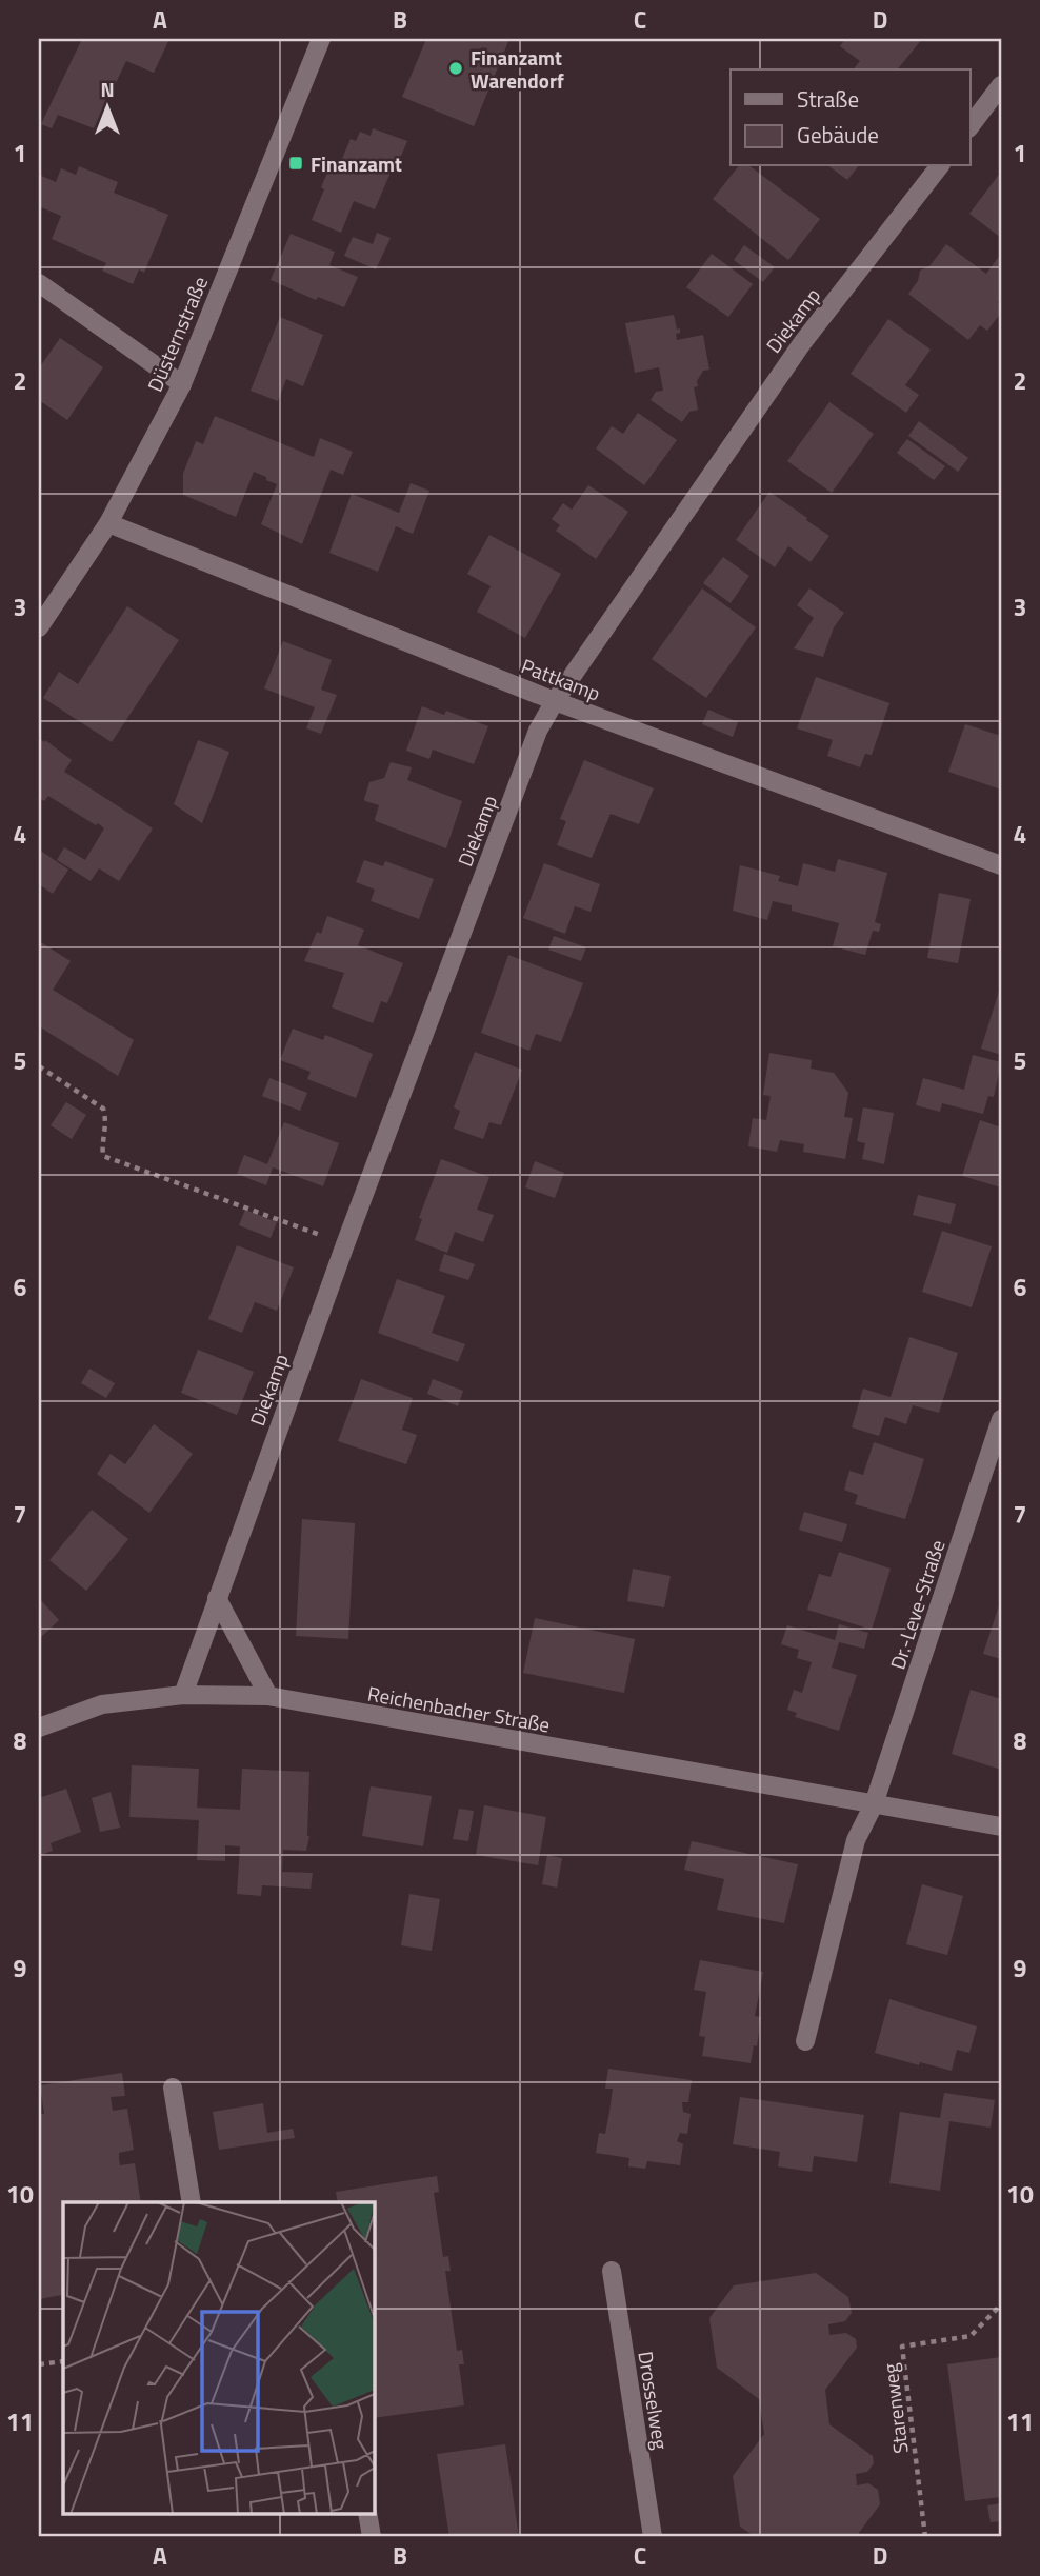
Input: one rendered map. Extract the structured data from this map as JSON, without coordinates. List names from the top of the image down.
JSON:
{
  "streets": {
    "street": [
      "Diekamp",
      "Düsternstraße",
      "Pattkamp",
      "Dr.-Leve-Straße",
      "Reichenbacher Straße",
      "Drosselweg"
    ],
    "path": ["Starenweg"]
  },
  "crossings": [
    ["Diekamp", "Pattkamp"],
    ["Diekamp", "Reichenbacher Straße"],
    ["Düsternstraße", "Pattkamp"],
    ["Dr.-Leve-Straße", "Reichenbacher Straße"]
  ],
  "places": {
    "other": ["Finanzamt Warendorf"],
    "transit": ["Finanzamt"]
  },
  "legend": ["Straße", "Gebäude"],
  "north": "top",
  "grid": {
    "columns": [
      "A",
      "B",
      "C",
      "D"
    ],
    "rows": [
      "1",
      "2",
      "3",
      "4",
      "5",
      "6",
      "7",
      "8",
      "9",
      "10",
      "11"
    ]
  }
}
